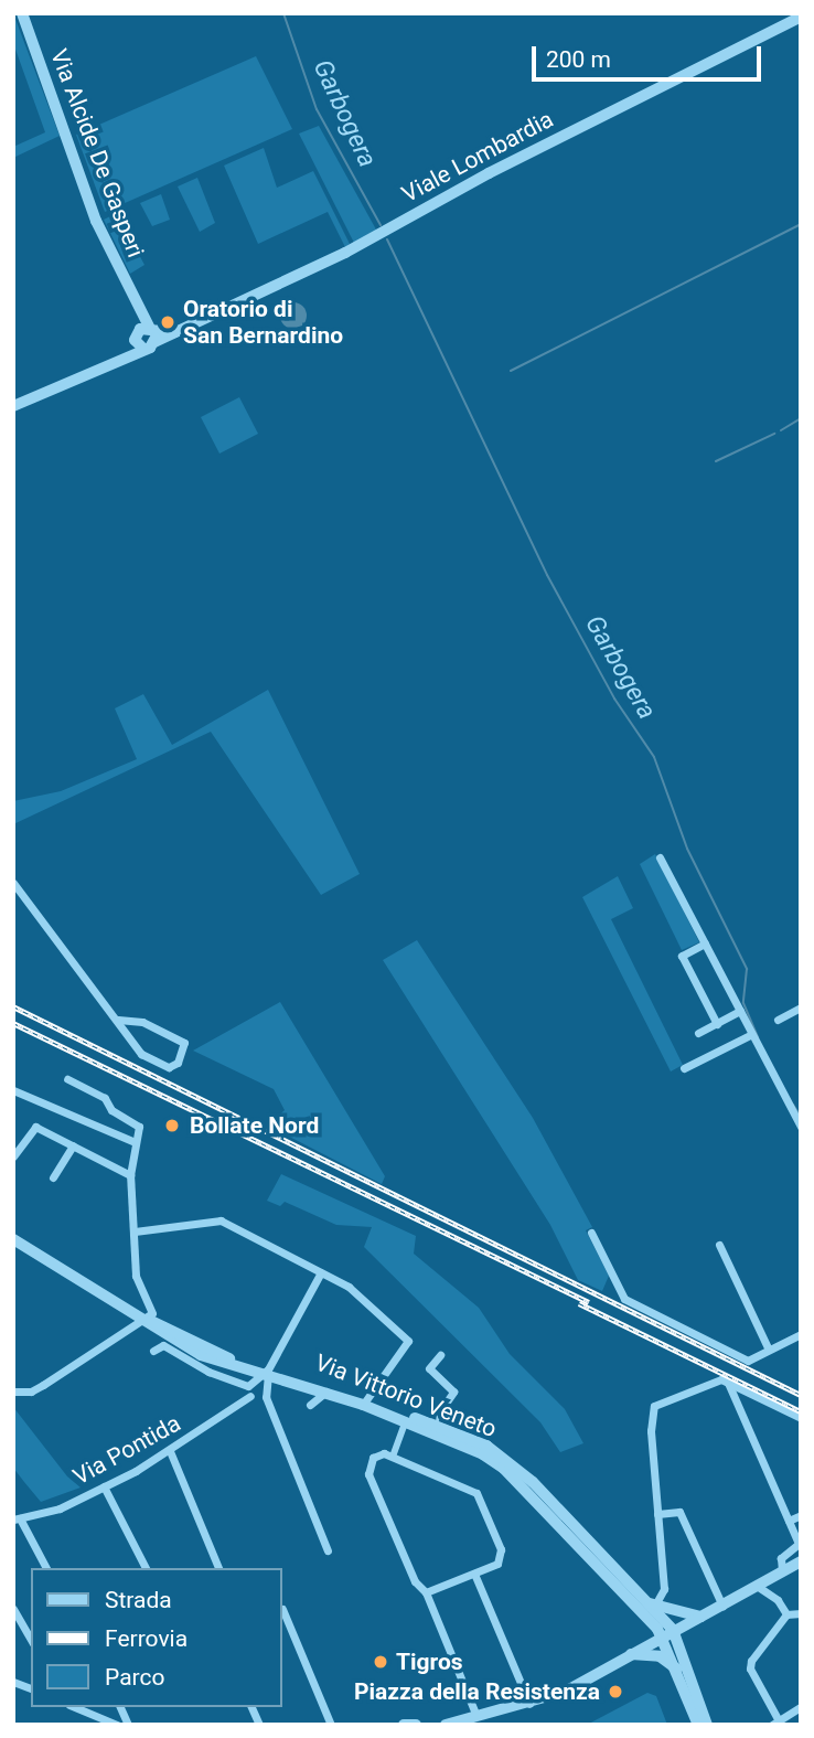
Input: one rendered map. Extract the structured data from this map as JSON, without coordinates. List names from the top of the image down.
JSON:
{
  "streets": {
    "street": [
      "Via Alcide De Gasperi",
      "Viale Lombardia",
      "Via Vittorio Veneto",
      "Via Pontida"
    ]
  },
  "crossings": [
    ["Via Alcide De Gasperi", "Viale Lombardia"]
  ],
  "water": ["Garbogera"],
  "places": [
    "Oratorio di San Bernardino",
    "Bollate Nord",
    "Tigros",
    "Piazza della Resistenza"
  ],
  "legend": ["Strada", "Ferrovia", "Parco"],
  "scale_bar": "200 m"
}
